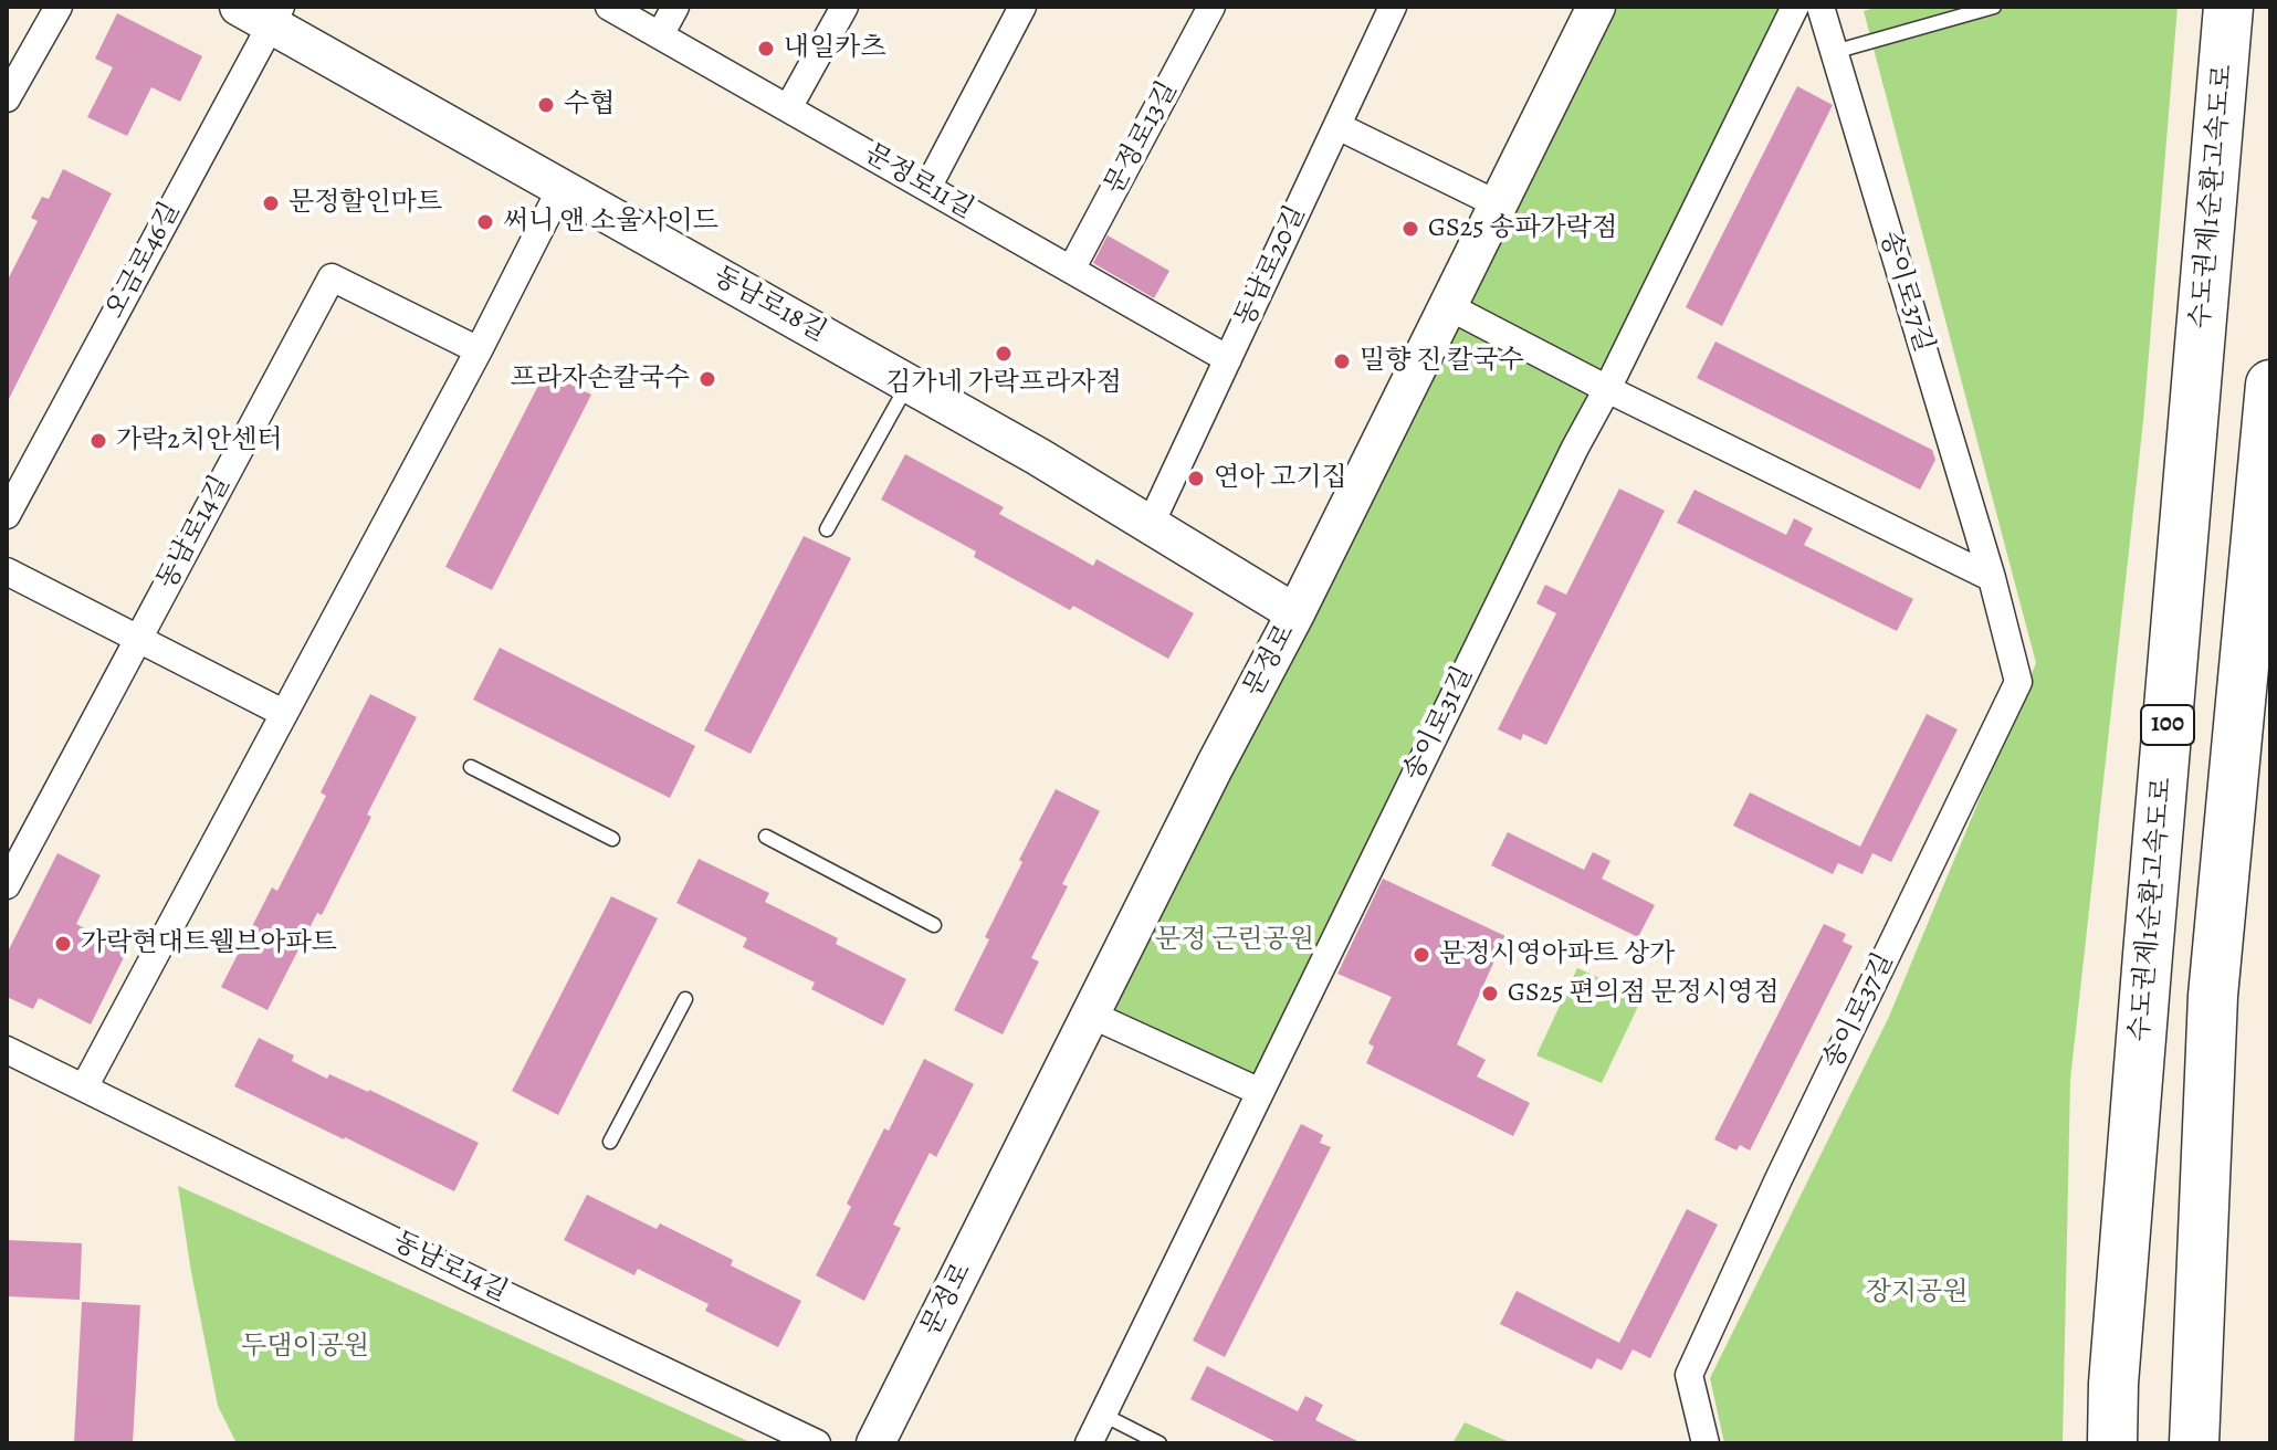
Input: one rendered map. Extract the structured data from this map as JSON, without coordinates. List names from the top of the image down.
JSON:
{
  "streets": {
    "highway": ["수도권제1순환고속도로", "100"],
    "street": [
      "문정로13길",
      "문정로11길",
      "오금로46길",
      "동남로20길",
      "송이로37길",
      "동남로18길",
      "동남로14길",
      "문정로",
      "송이로31길"
    ]
  },
  "crossings": [
    ["문정로13길", "문정로11길"],
    ["문정로11길", "동남로20길"],
    ["오금로46길", "동남로18길"],
    ["동남로20길", "동남로18길"],
    ["동남로18길", "문정로"]
  ],
  "parks": ["문정 근린공원", "장지공원", "두댐이공원"],
  "places": [
    "내일카츠",
    "수협",
    "문정할인마트",
    "써니 앤 소울사이드",
    "GS25 송파가락점",
    "김가네 가락프라자점",
    "밀향 진 칼국수",
    "프라자손칼국수",
    "가락2치안센터",
    "연아 고기집",
    "가락현대트웰브아파트",
    "문정시영아파트 상가",
    "GS25 편의점 문정시영점"
  ]
}
